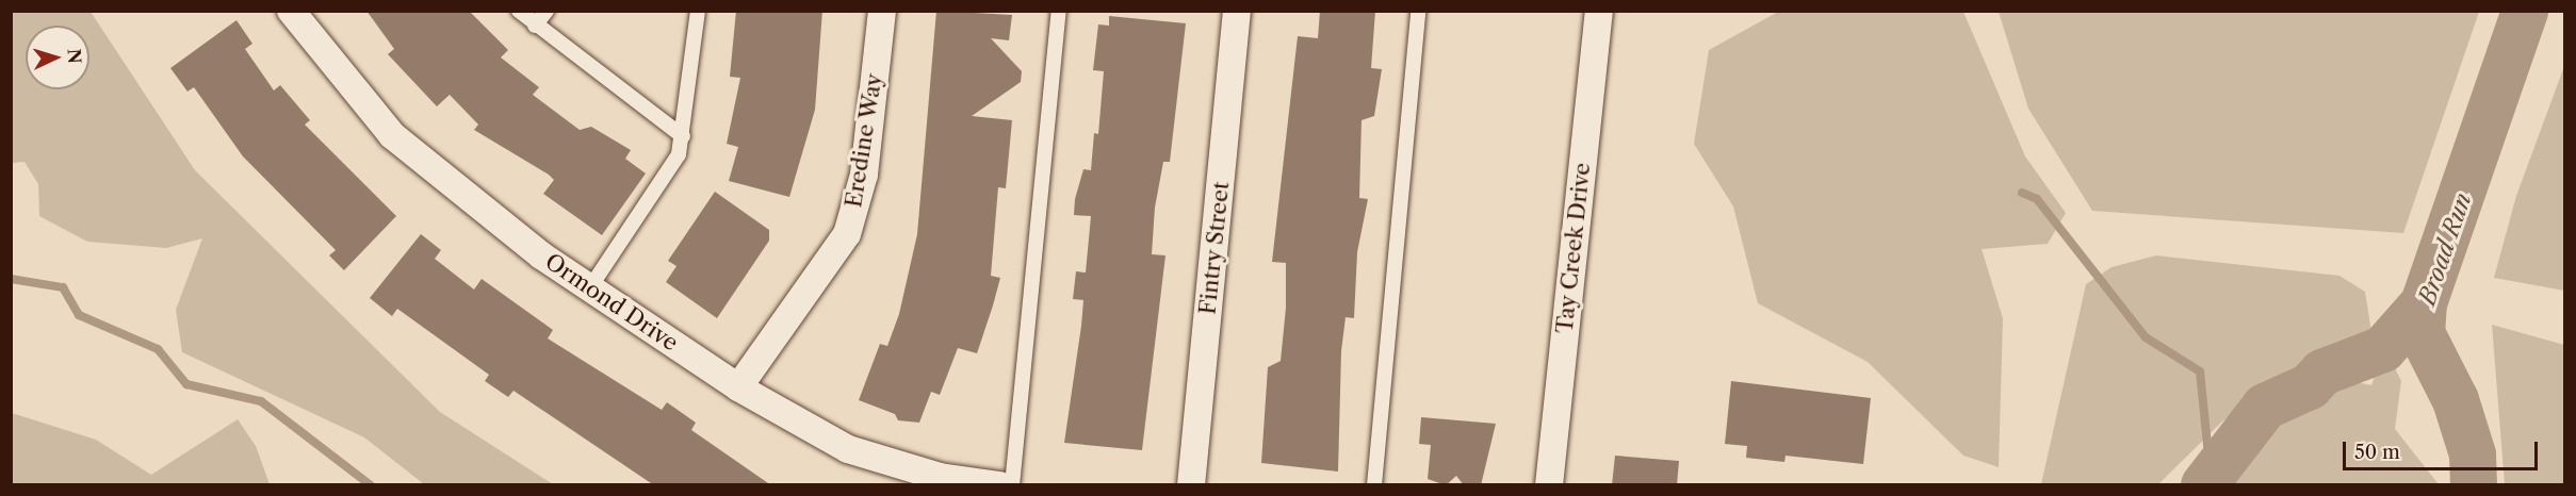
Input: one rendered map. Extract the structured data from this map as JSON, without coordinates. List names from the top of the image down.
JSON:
{
  "streets": {
    "street": [
      "Eredine Way",
      "Fintry Street",
      "Tay Creek Drive",
      "Ormond Drive"
    ]
  },
  "crossings": [
    ["Eredine Way", "Ormond Drive"]
  ],
  "water": ["Broad Run"],
  "scale_bar": "50 m",
  "north": "right"
}
